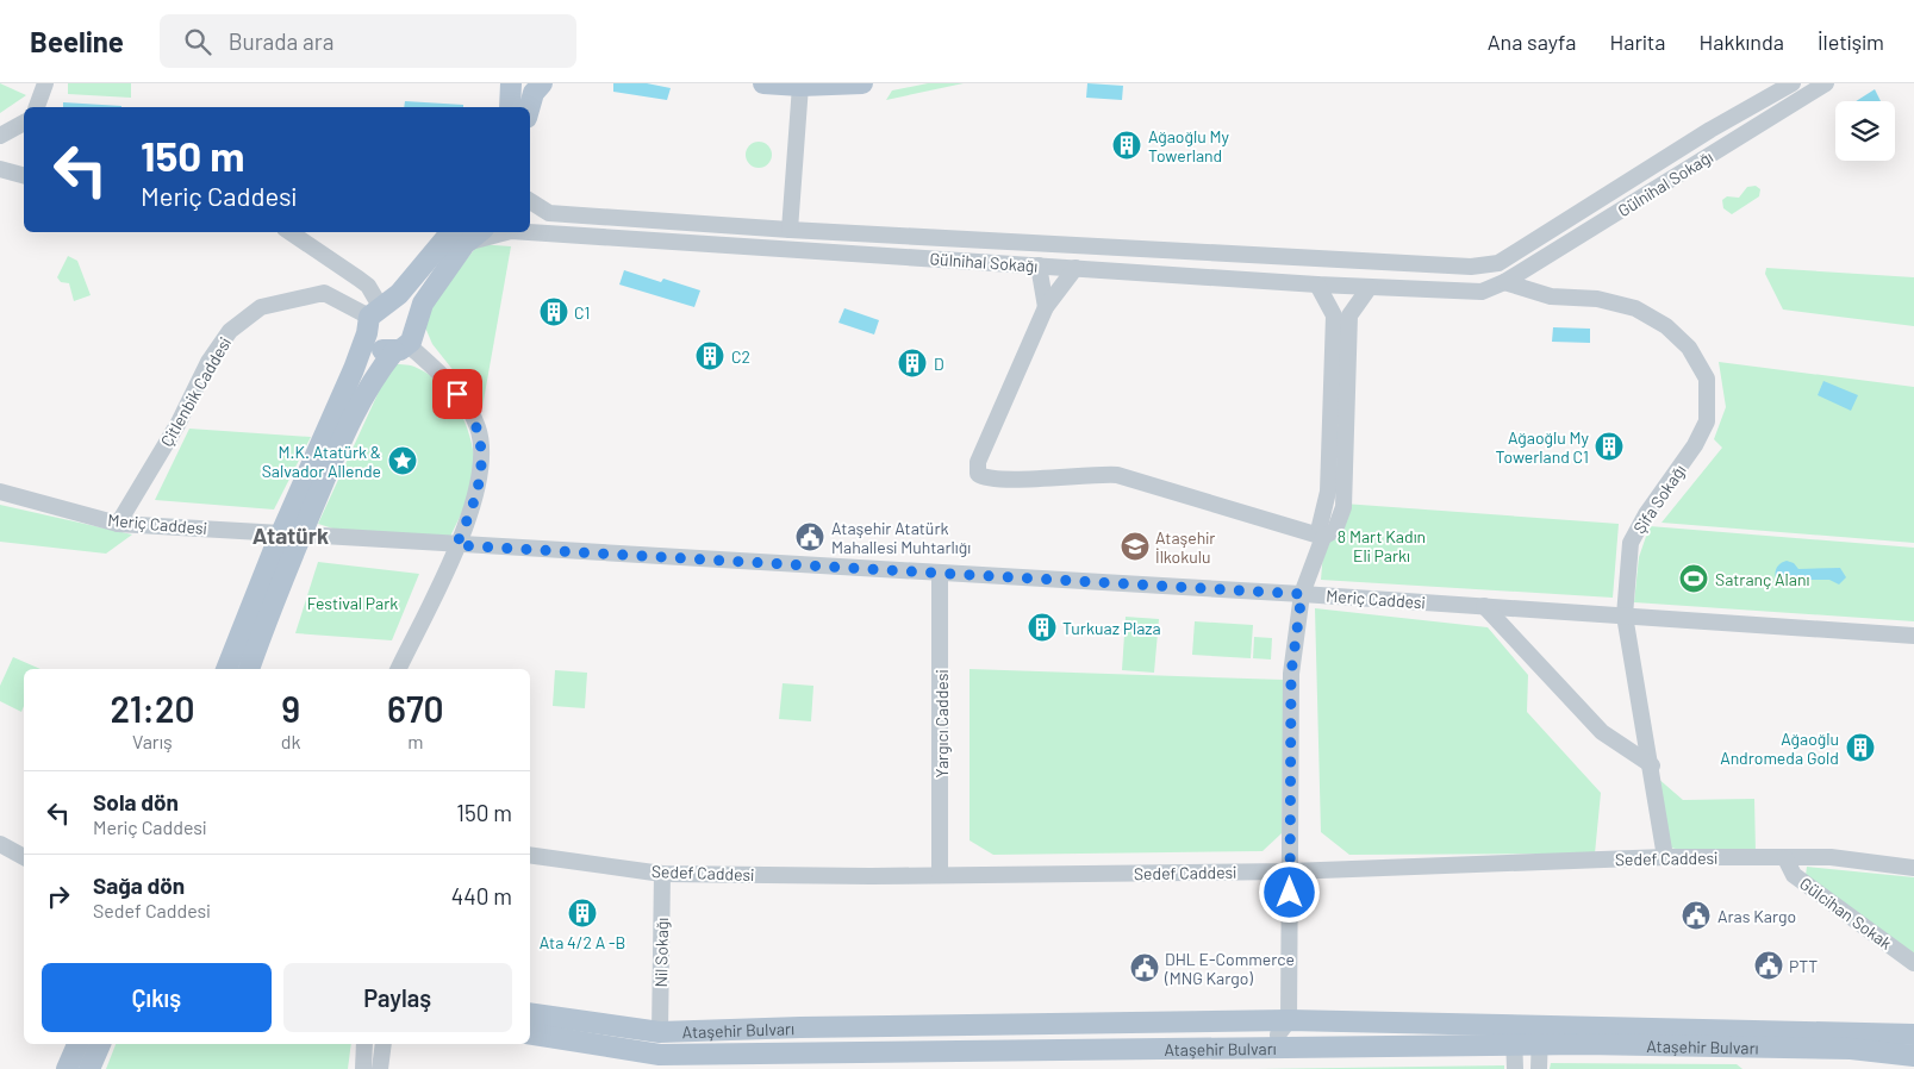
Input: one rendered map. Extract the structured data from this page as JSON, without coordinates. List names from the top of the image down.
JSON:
{
  "streets": {
    "main road": ["Ataşehir Bulvarı"],
    "street": [
      "Gülnihal Sokağı",
      "Çitlenbik Caddesi",
      "Şifa Sokağı",
      "Meriç Caddesi",
      "Yargıcı Caddesi",
      "Sedef Caddesi",
      "Gülcihan Sokak",
      "Nil Sokağı"
    ]
  },
  "crossings": [
    ["Gülnihal Sokağı", "Şifa Sokağı"],
    ["Çitlenbik Caddesi", "Meriç Caddesi"],
    ["Şifa Sokağı", "Meriç Caddesi"],
    ["Şifa Sokağı", "Sedef Caddesi"],
    ["Meriç Caddesi", "Yargıcı Caddesi"],
    ["Yargıcı Caddesi", "Sedef Caddesi"],
    ["Sedef Caddesi", "Gülcihan Sokak"],
    ["Sedef Caddesi", "Nil Sokağı"],
    ["Nil Sokağı", "Ataşehir Bulvarı"]
  ],
  "districts": ["Atatürk"],
  "parks": ["8 Mart Kadın Eli Parkı", "Festival Park"],
  "places": {
    "building": [
      "Ağaoğlu My Towerland",
      "C1",
      "C2",
      "D",
      "Ağaoğlu My Towerland C1",
      "Turkuaz Plaza",
      "Ağaoğlu Andromeda Gold",
      "Ata 4/2 A -B"
    ],
    "place": ["M.K. Atatürk & Salvador Allende"],
    "public building": [
      "Ataşehir Atatürk Mahallesi Muhtarlığı",
      "Aras Kargo",
      "PTT",
      "DHL E-Commerce (MNG Kargo)"
    ],
    "school or university": ["Ataşehir İlkokulu"],
    "sports": ["Satranç Alanı"]
  },
  "page": {
    "header": "Beeline",
    "search": "Burada ara",
    "nav": [
      "Ana sayfa",
      "Harita",
      "Hakkında",
      "İletişim"
    ],
    "turn": ["150 m", "Meriç Caddesi"],
    "eta": [
      "21:20",
      "Varış",
      "9",
      "dk",
      "670",
      "m"
    ],
    "list": [
      {
        "name": "Sola dön",
        "note": "Meriç Caddesi",
        "value": "150 m"
      },
      {
        "name": "Sağa dön",
        "note": "Sedef Caddesi",
        "value": "440 m"
      }
    ],
    "buttons": ["Çıkış", "Paylaş"]
  }
}
